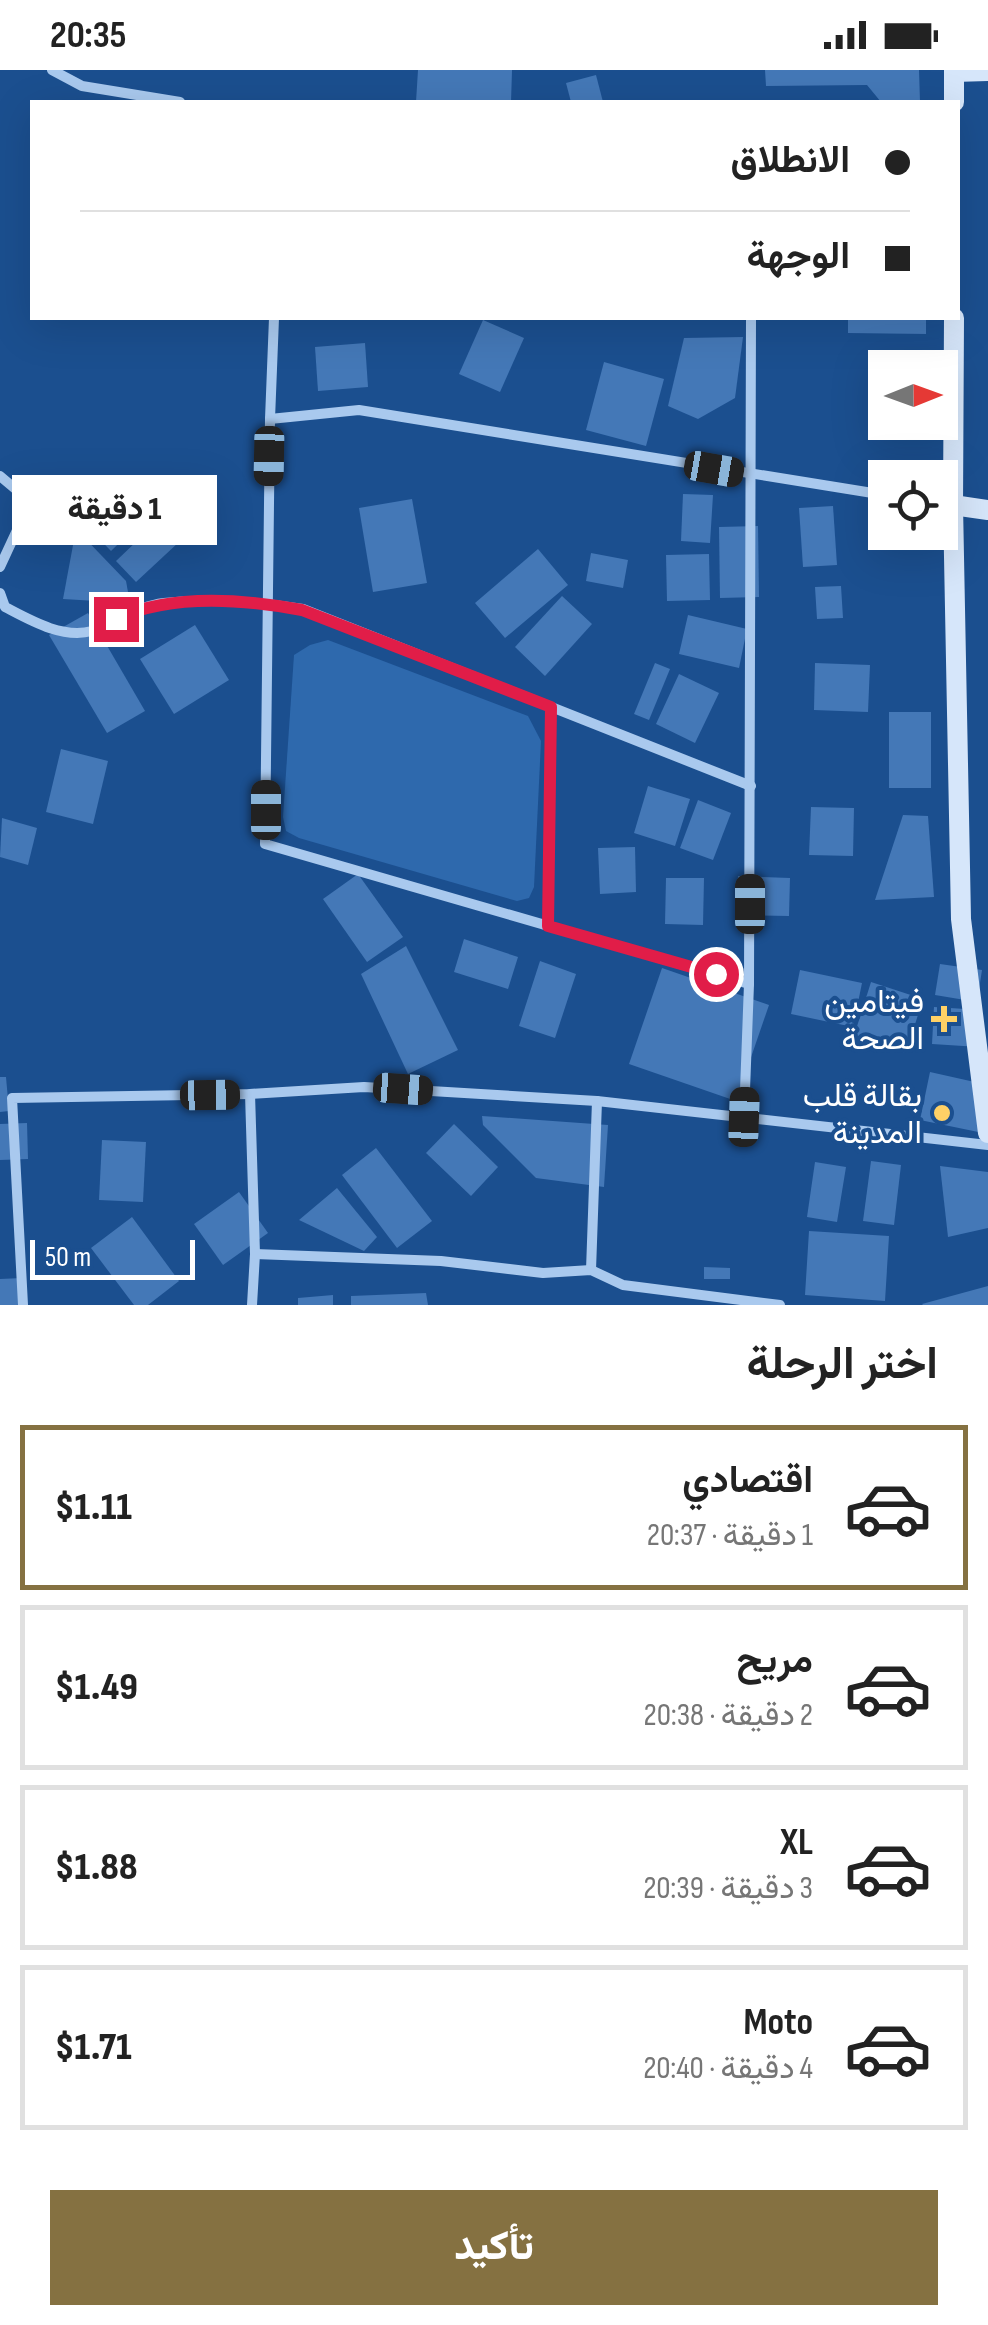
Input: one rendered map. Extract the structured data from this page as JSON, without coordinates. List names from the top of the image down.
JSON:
{
  "places": {
    "health": ["فيتامين الصحة"],
    "other": ["بقالة قلب المدينة"]
  },
  "scale_bar": "50 m",
  "north": "right",
  "page": {
    "status": "20:35",
    "banner": ["الانطلاق", "الوجهة"],
    "bubble": "1 دقيقة",
    "scale": "50 m",
    "heading": "اختر الرحلة",
    "list": [
      {
        "name": "اقتصادي",
        "note": "1 دقيقة · 20:37",
        "value": "$1.11"
      },
      {
        "name": "مريح",
        "note": "2 دقيقة · 20:38",
        "value": "$1.49"
      },
      {
        "name": "XL",
        "note": "3 دقيقة · 20:39",
        "value": "$1.88"
      },
      {
        "name": "Moto",
        "note": "4 دقيقة · 20:40",
        "value": "$1.71"
      }
    ],
    "buttons": "تأكيد"
  }
}
